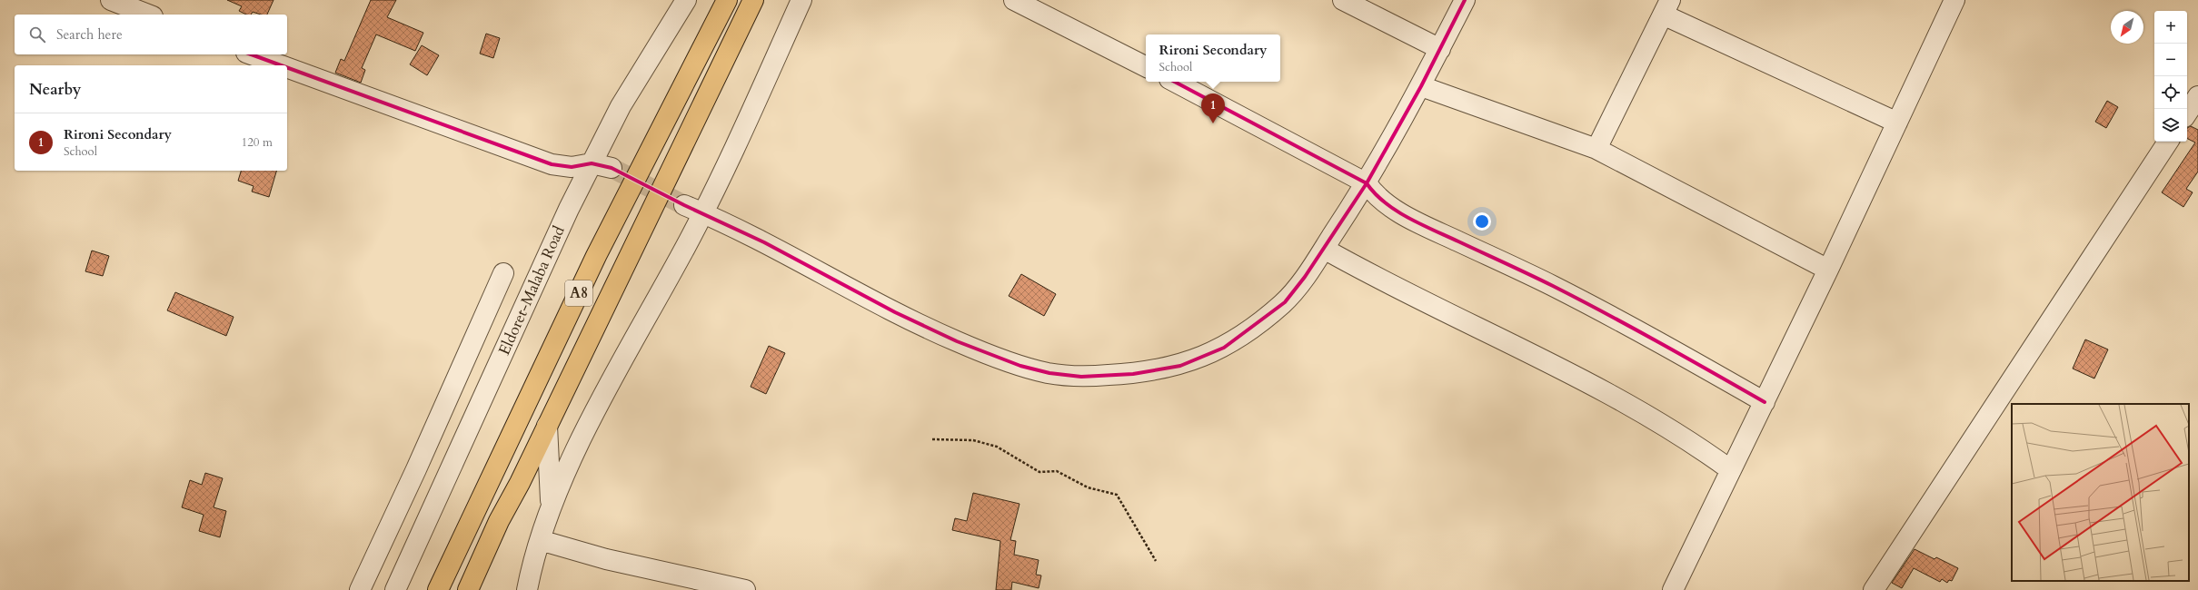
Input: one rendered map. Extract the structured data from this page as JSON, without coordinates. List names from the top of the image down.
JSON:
{
  "streets": {
    "highway": ["A8"],
    "street": ["Eldoret-Malaba Road"]
  },
  "north": "bottom left",
  "page": {
    "map_buttons": ["+", "−"],
    "search": "Search here",
    "popup": ["Rironi Secondary", "School"],
    "heading": "Nearby",
    "pins": "1",
    "list": [
      {
        "mark": "1",
        "name": "Rironi Secondary",
        "note": "School",
        "value": "120 m"
      }
    ]
  }
}
